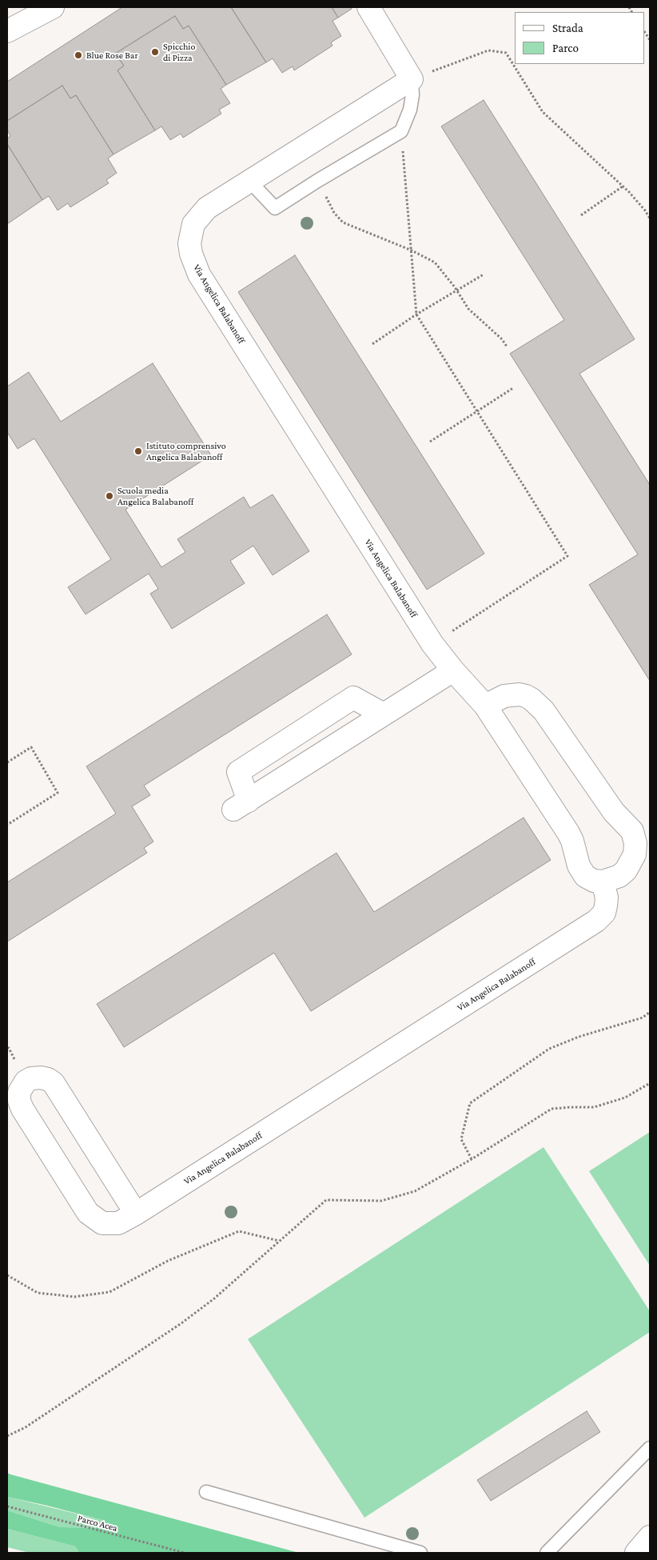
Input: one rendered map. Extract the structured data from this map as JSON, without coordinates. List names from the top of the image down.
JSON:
{
  "streets": {
    "street": ["Via Angelica Balabanoff"],
    "path": ["Parco Acea"]
  },
  "places": [
    "Spicchio di Pizza",
    "Blue Rose Bar",
    "Istituto comprensivo Angelica Balabanoff",
    "Scuola media Angelica Balabanoff"
  ],
  "legend": ["Strada", "Parco"]
}
